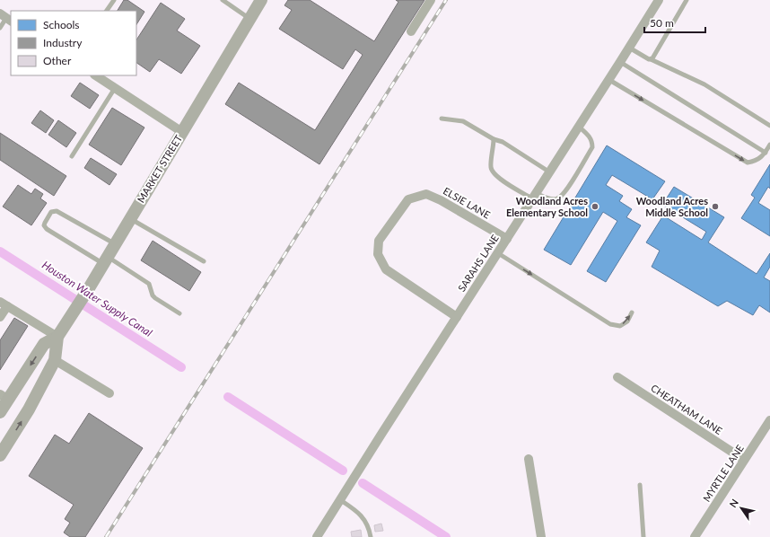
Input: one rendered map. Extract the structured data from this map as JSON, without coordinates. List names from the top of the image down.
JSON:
{
  "streets": {
    "main road": ["MARKET STREET"],
    "street": [
      "ELSIE LANE",
      "SARAHS LANE",
      "CHEATHAM LANE",
      "MYRTLE LANE"
    ]
  },
  "crossings": [
    ["ELSIE LANE", "SARAHS LANE"],
    ["CHEATHAM LANE", "MYRTLE LANE"]
  ],
  "water": ["Houston Water Supply Canal"],
  "places": ["Woodland Acres Elementary School", "Woodland Acres Middle School"],
  "legend": ["Schools", "Industry", "Other"],
  "scale_bar": "50 m",
  "north": "top left"
}
